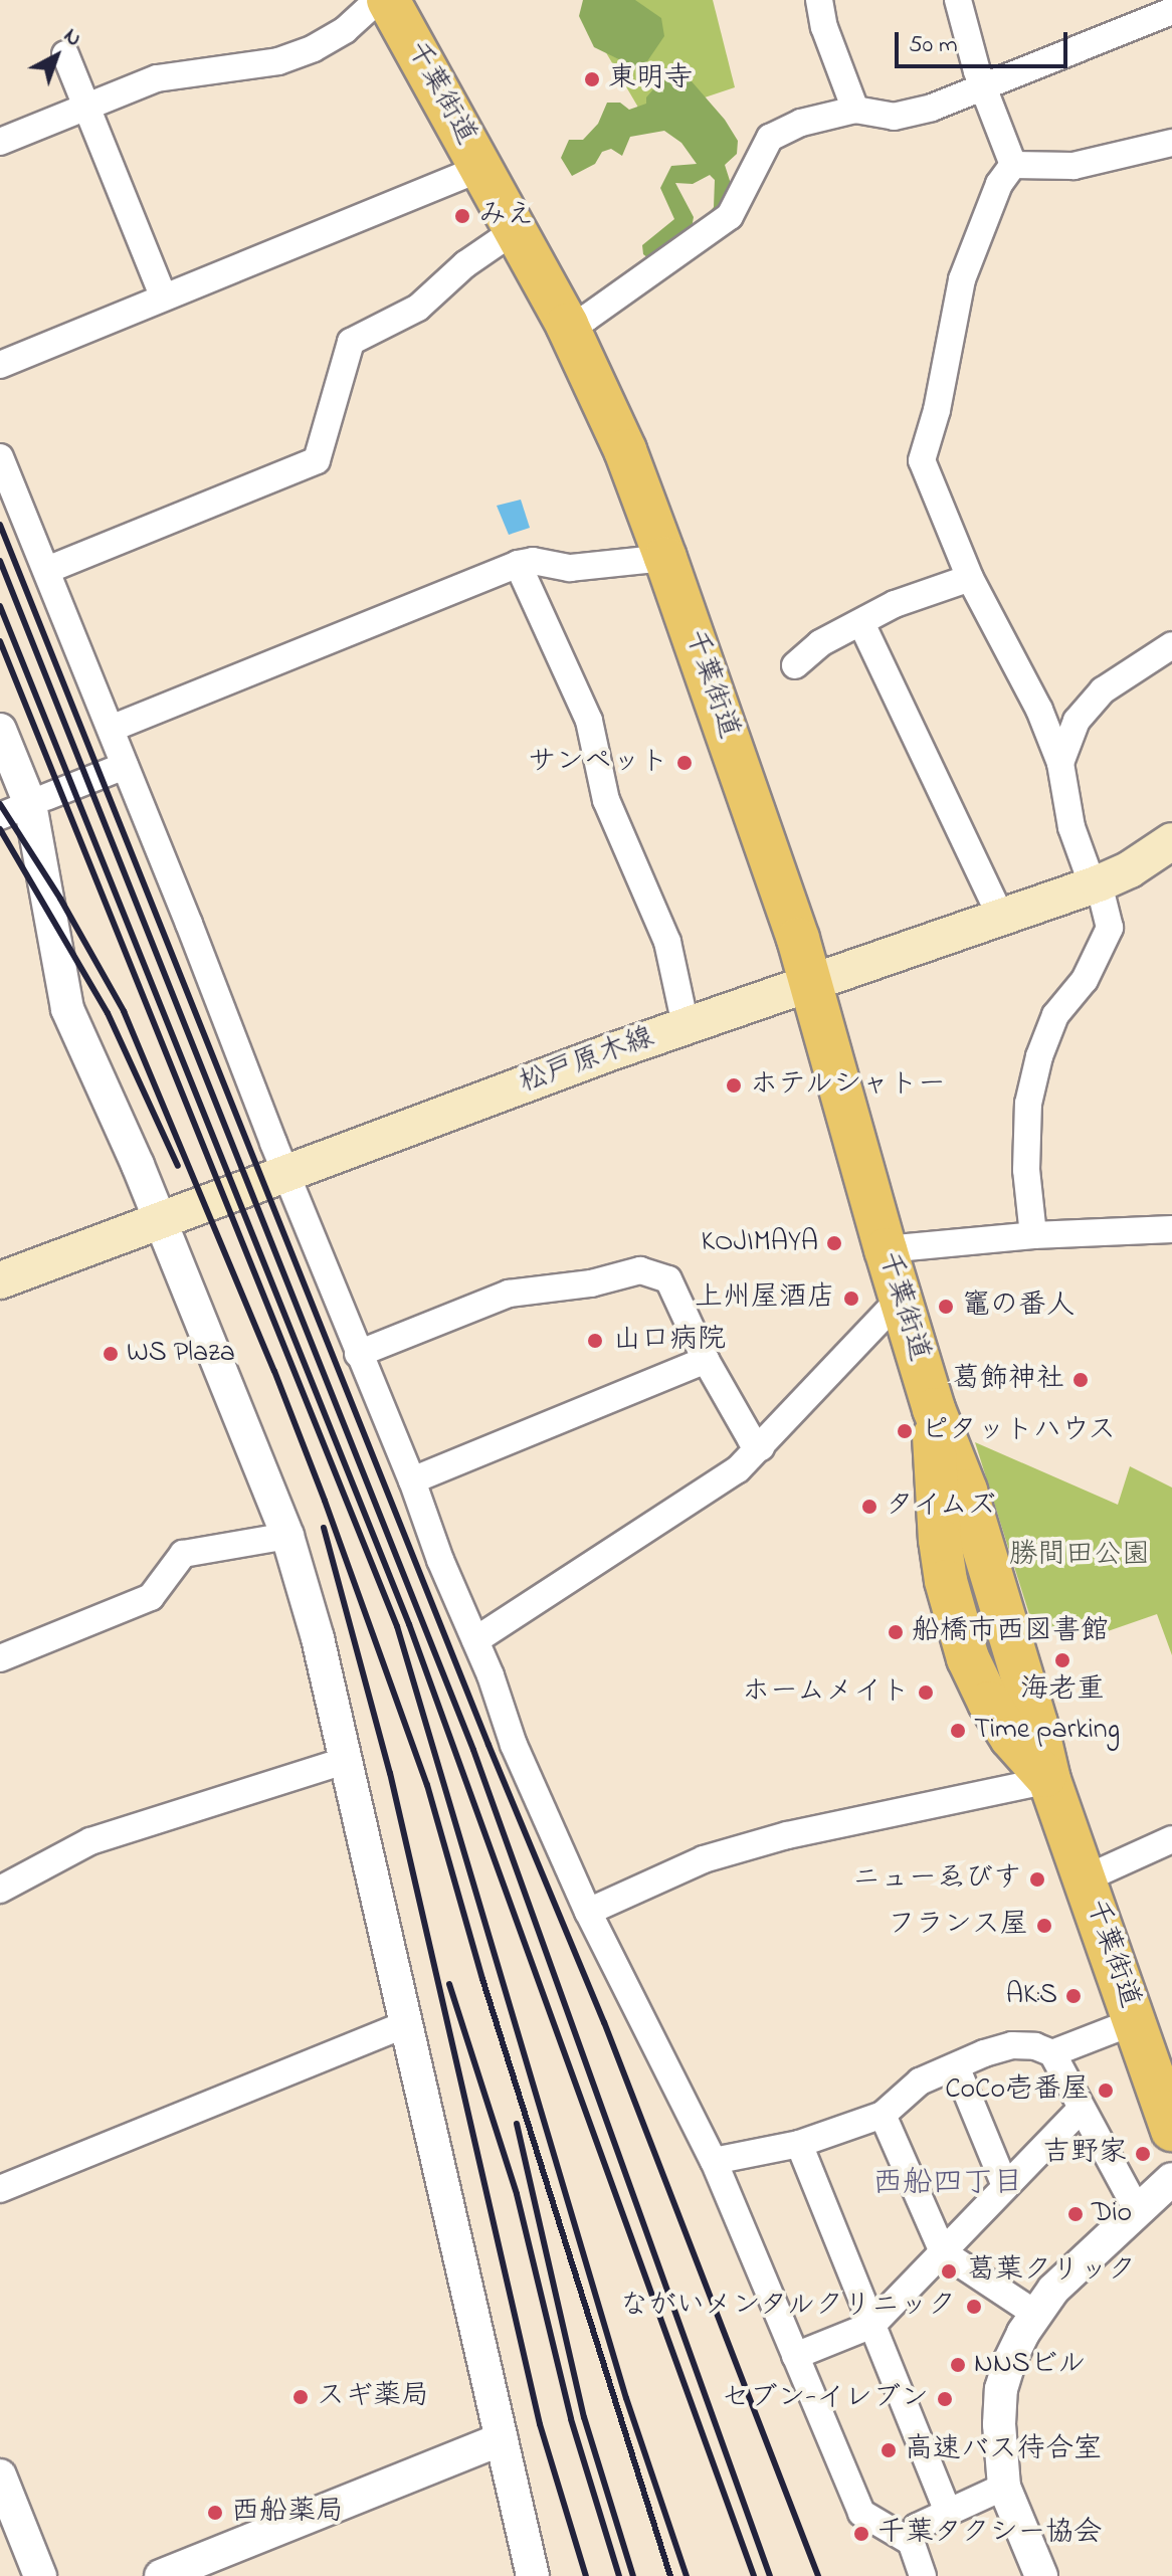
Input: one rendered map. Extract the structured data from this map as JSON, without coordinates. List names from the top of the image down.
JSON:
{
  "streets": {
    "highway": ["千葉街道"],
    "main road": ["松戸原木線"]
  },
  "crossings": [
    ["千葉街道", "松戸原木線"]
  ],
  "districts": ["西船四丁目"],
  "parks": ["勝間田公園"],
  "places": [
    "東明寺",
    "みえ",
    "サンペット",
    "ホテルシャトー",
    "KOJIMAYA",
    "上州屋酒店",
    "竈の番人",
    "山口病院",
    "WS Plaza",
    "葛飾神社",
    "ピタットハウス",
    "タイムズ",
    "船橋市西図書館",
    "海老重",
    "ホームメイト",
    "Time parking",
    "ニューゑびす",
    "フランス屋",
    "AK:S",
    "CoCo壱番屋",
    "吉野家",
    "Dio",
    "葛葉クリック",
    "ながいメンタルクリニック",
    "NNSビル",
    "スギ薬局",
    "セブン-イレブン",
    "高速バス待合室",
    "西船薬局",
    "千葉タクシー協会"
  ],
  "scale_bar": "50 m",
  "north": "top right"
}
